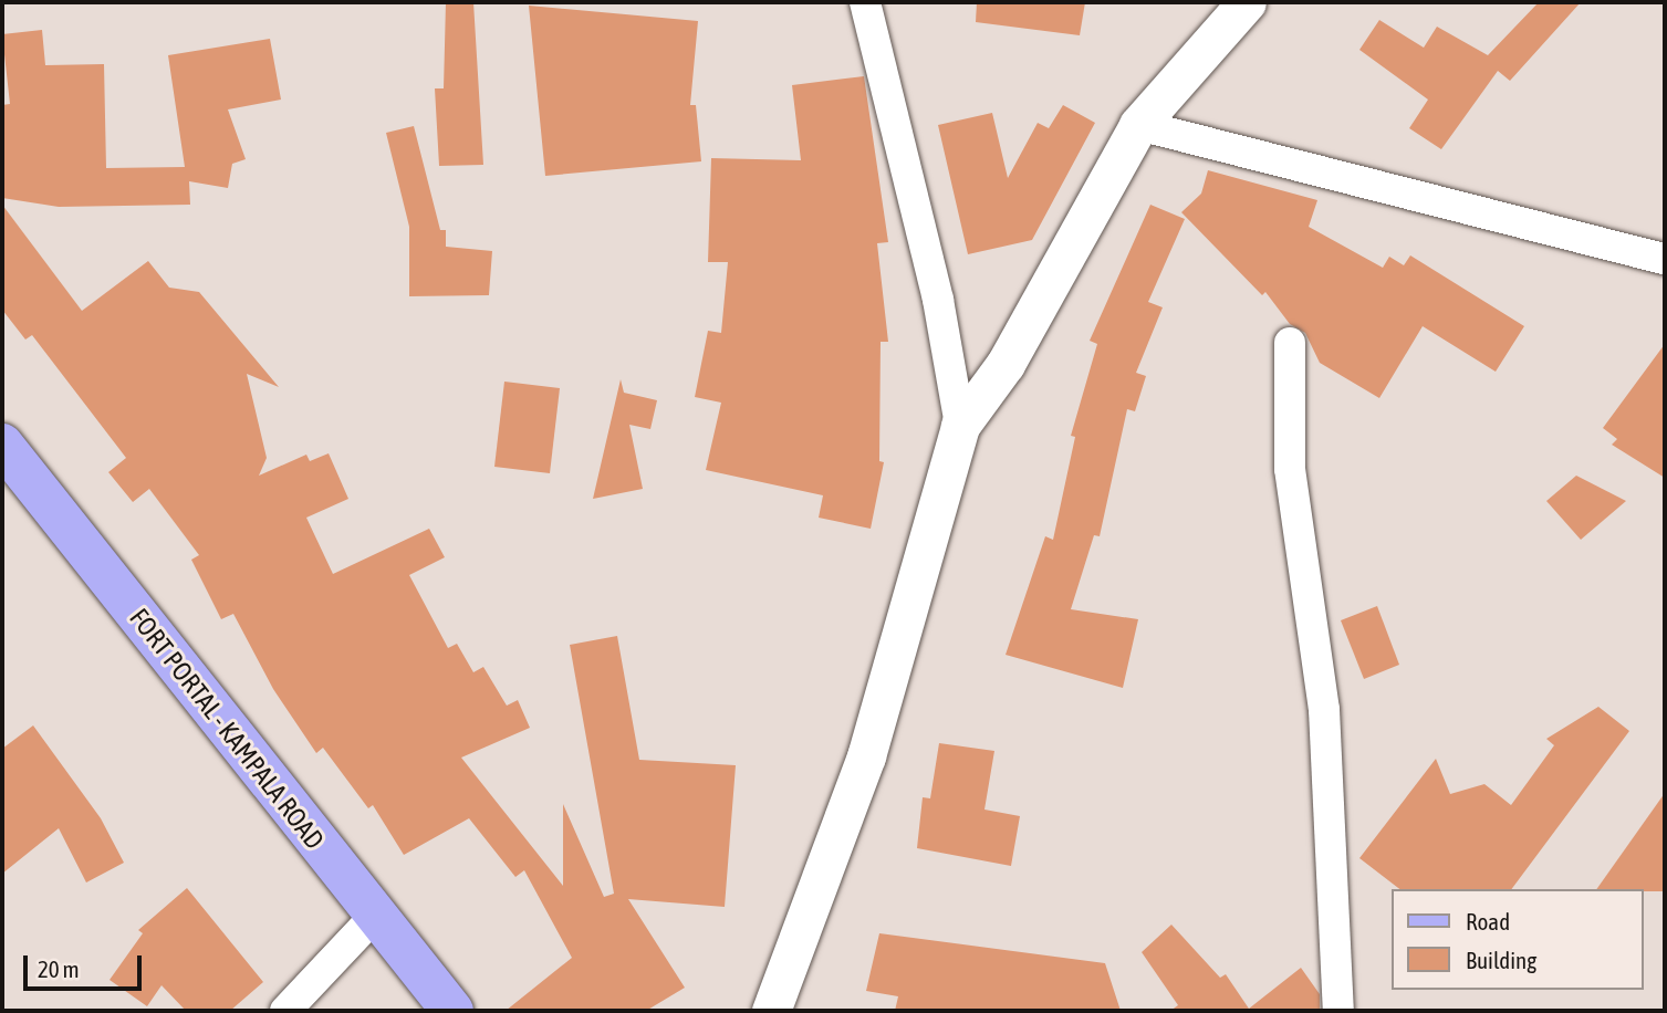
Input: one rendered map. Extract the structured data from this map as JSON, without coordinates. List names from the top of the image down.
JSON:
{
  "streets": {
    "main road": ["FORT PORTAL - KAMPALA ROAD"]
  },
  "legend": ["Road", "Building"],
  "scale_bar": "20 m"
}
